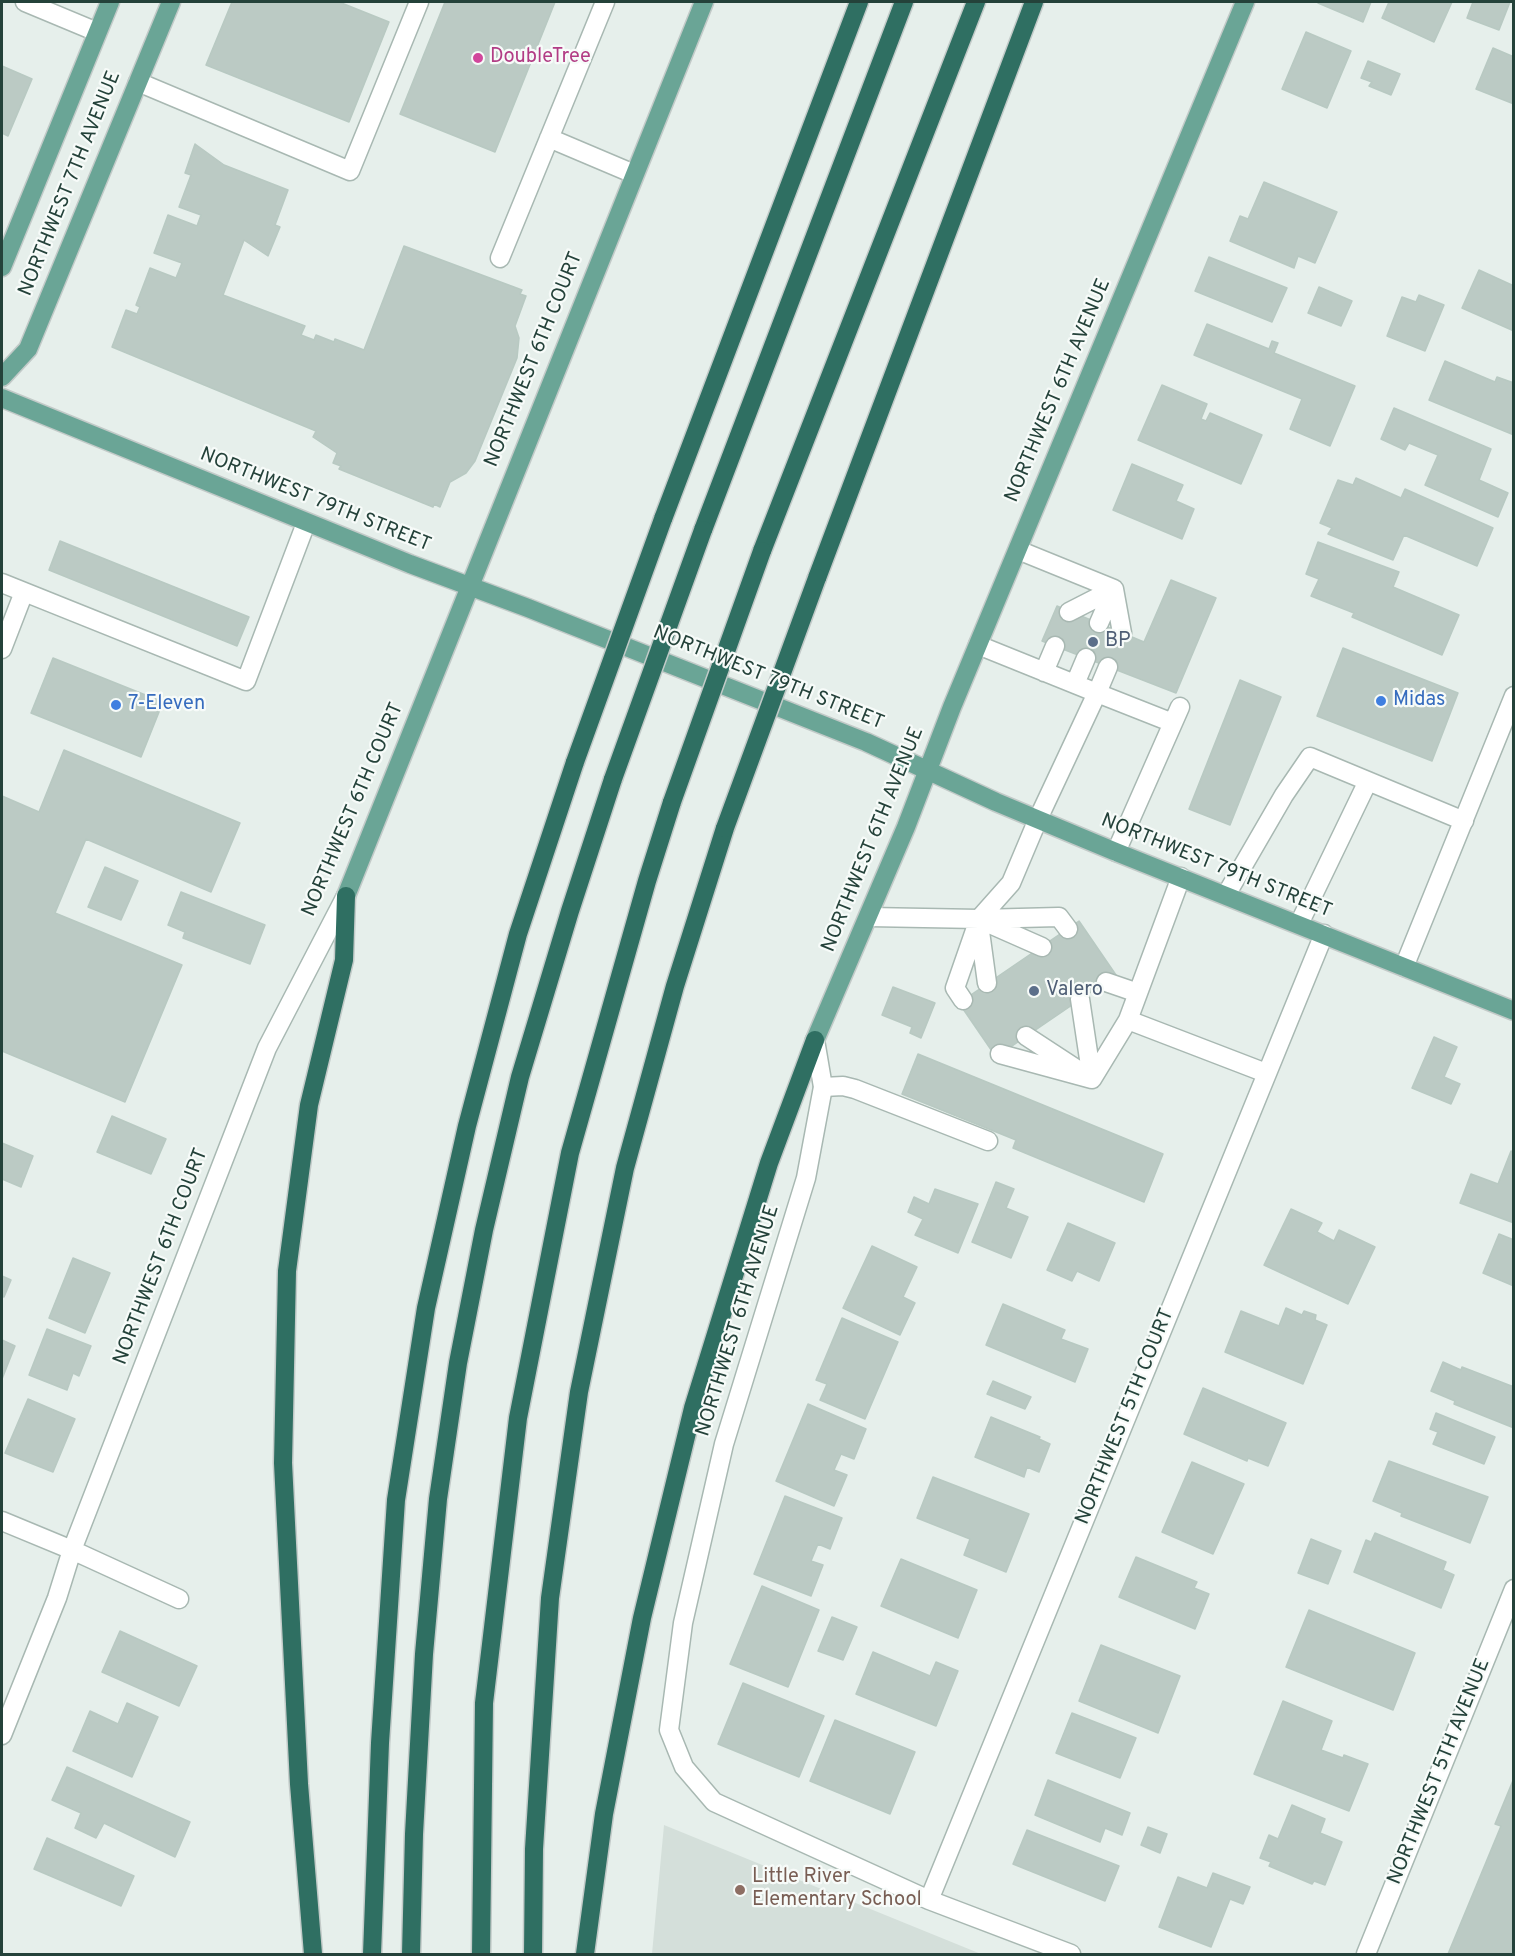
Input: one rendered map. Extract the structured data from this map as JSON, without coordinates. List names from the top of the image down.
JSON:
{
  "streets": {
    "main road": [
      "NORTHWEST 7TH AVENUE",
      "NORTHWEST 6TH COURT",
      "NORTHWEST 6TH AVENUE",
      "NORTHWEST 79TH STREET"
    ],
    "street": ["NORTHWEST 5TH COURT", "NORTHWEST 5TH AVENUE"]
  },
  "crossings": [
    ["NORTHWEST 6TH COURT", "NORTHWEST 79TH STREET"],
    ["NORTHWEST 6TH AVENUE", "NORTHWEST 79TH STREET"],
    ["NORTHWEST 6TH AVENUE", "NORTHWEST 5TH COURT"],
    ["NORTHWEST 79TH STREET", "NORTHWEST 5TH COURT"]
  ],
  "places": [
    "DoubleTree",
    "BP",
    "Midas",
    "7-Eleven",
    "Valero",
    "Little River Elementary School"
  ]
}
